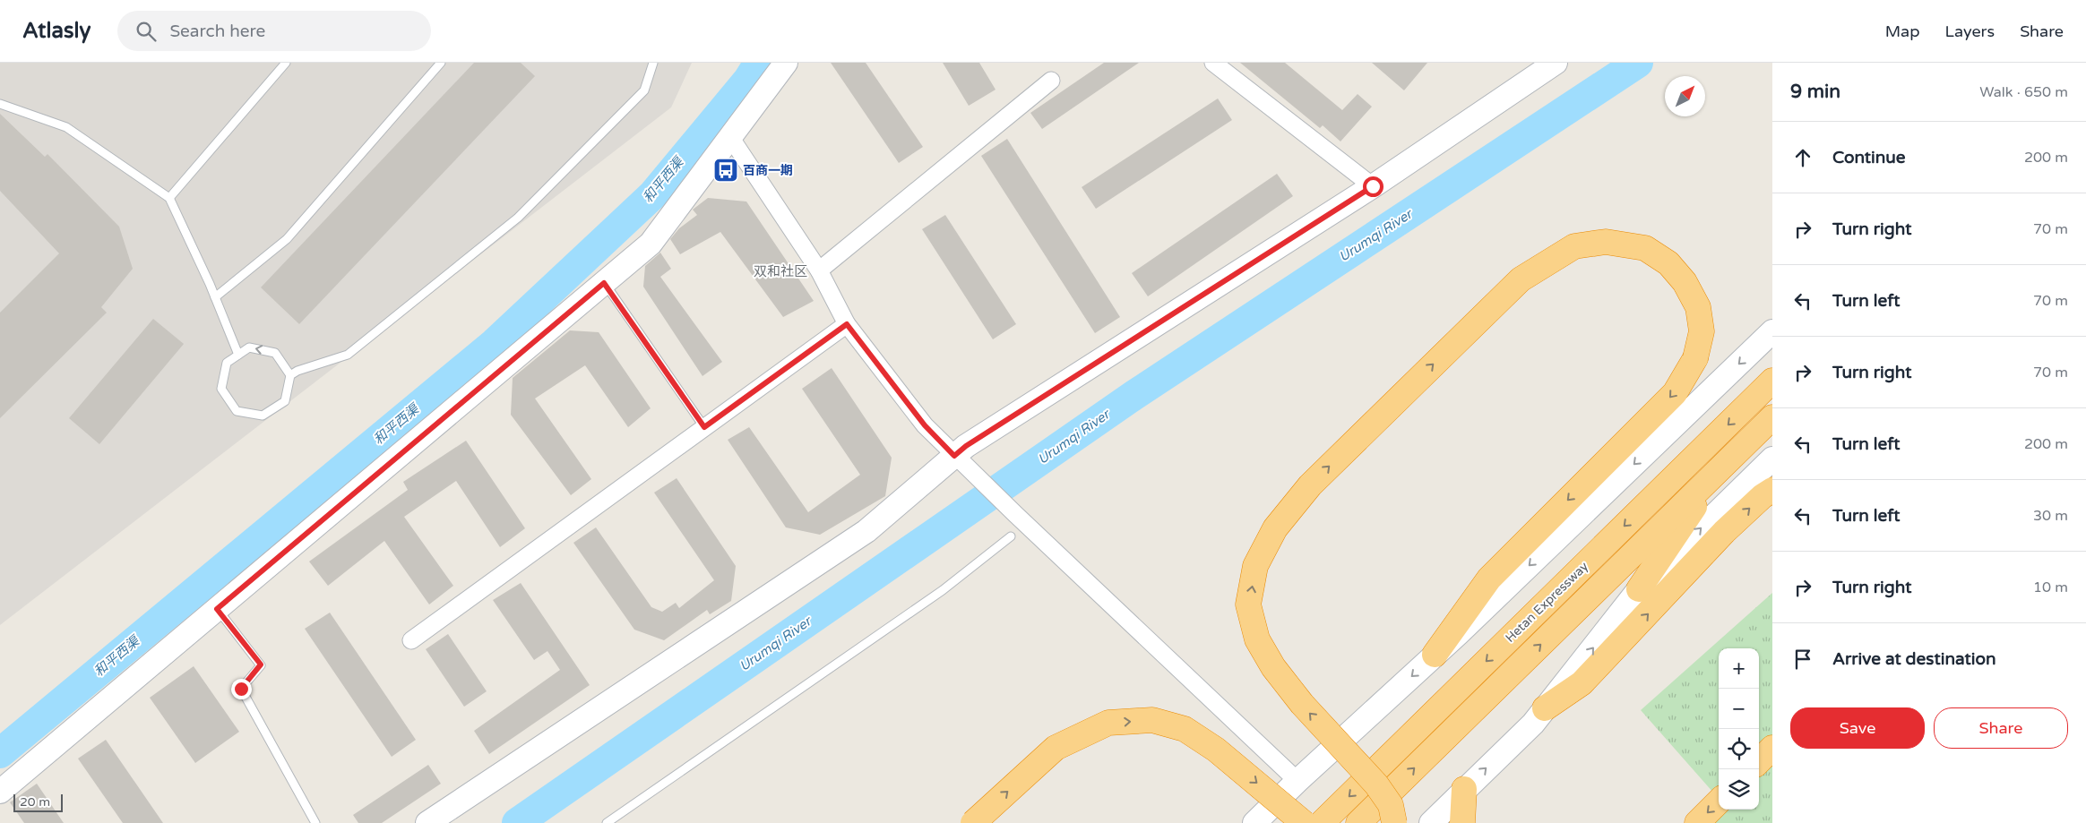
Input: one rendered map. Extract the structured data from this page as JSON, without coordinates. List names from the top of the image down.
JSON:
{
  "streets": {
    "highway": ["Hetan Expressway"]
  },
  "districts": ["双和社区"],
  "water": ["和平西渠", "Urumqi River"],
  "places": {
    "bus stop": ["百商一期"]
  },
  "scale_bar": "20 m",
  "north": "top right",
  "page": {
    "header": "Atlasly",
    "search": "Search here",
    "nav": ["Map", "Layers", "Share"],
    "heading": ["9 min", "Walk · 650 m"],
    "list": [
      ["Continue", "200 m"],
      ["Turn right", "70 m"],
      ["Turn left", "70 m"],
      ["Turn right", "70 m"],
      ["Turn left", "200 m"],
      ["Turn left", "30 m"],
      ["Turn right", "10 m"],
      "Arrive at destination"
    ],
    "map_buttons": ["+", "−"],
    "buttons": ["Save", "Share"],
    "scale": "20 m"
  }
}
